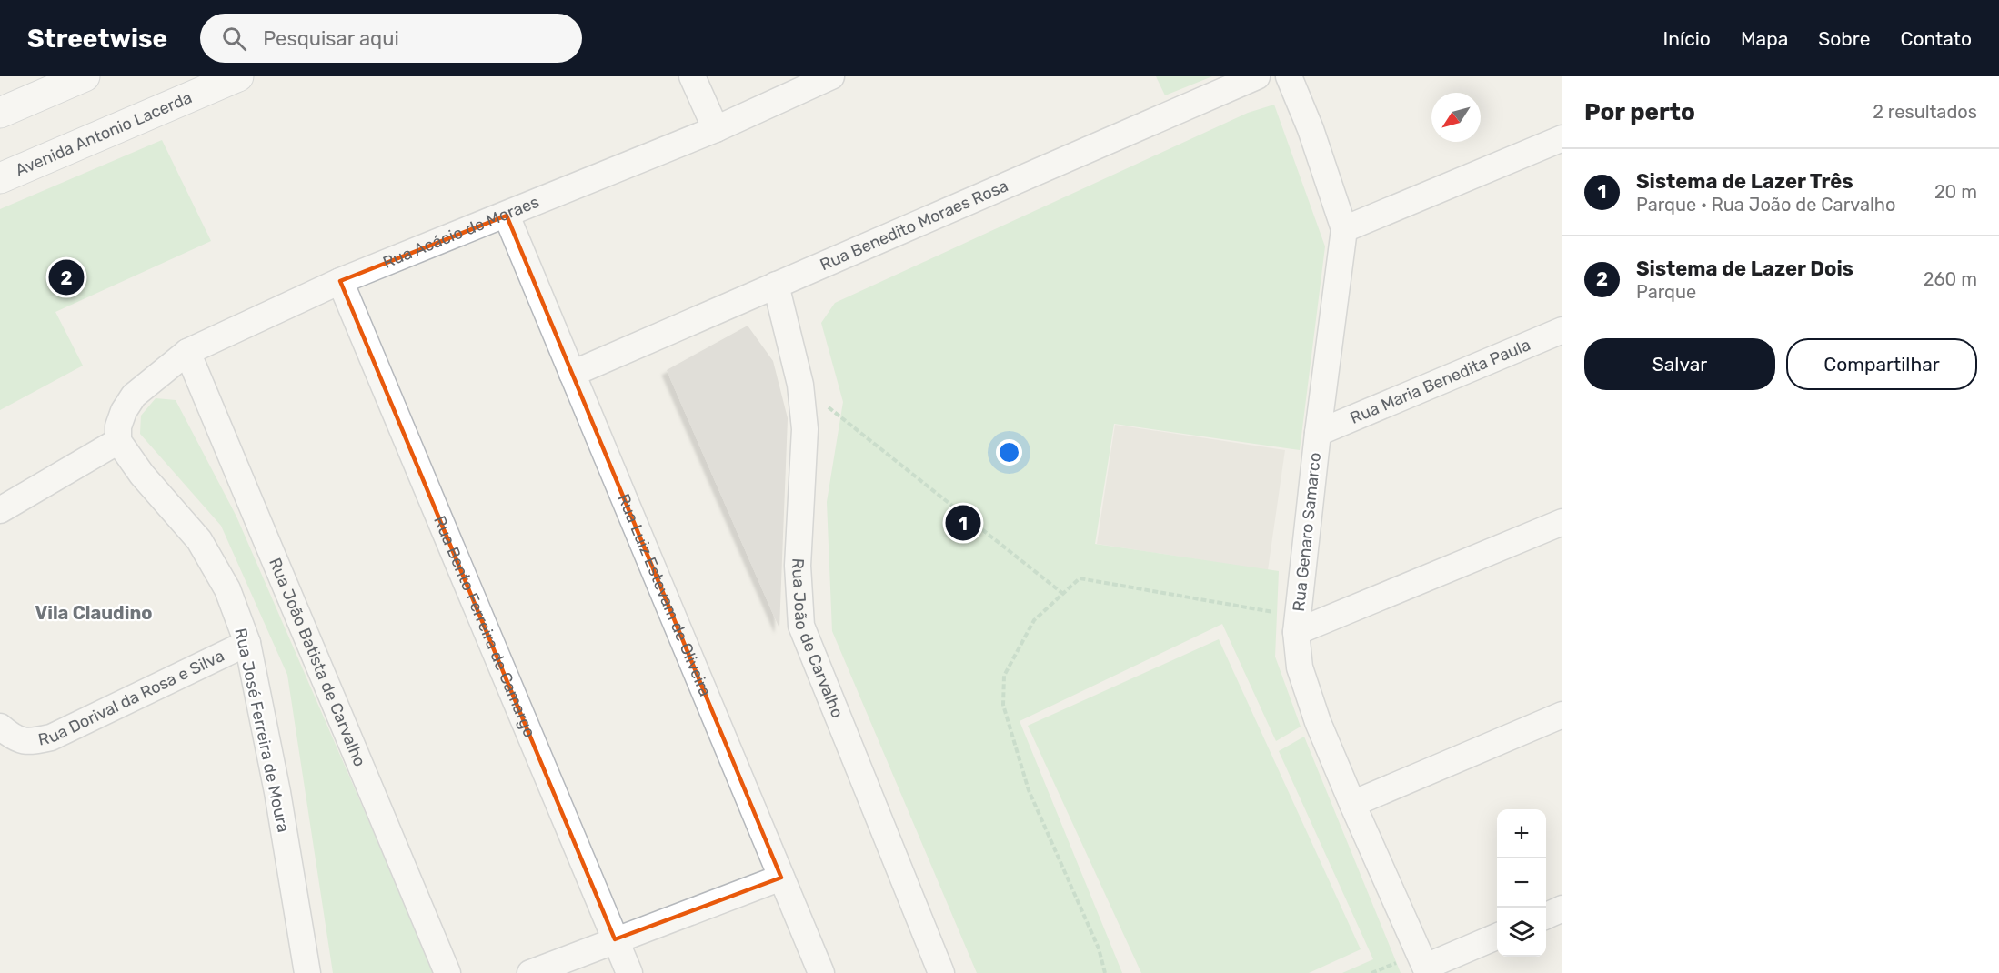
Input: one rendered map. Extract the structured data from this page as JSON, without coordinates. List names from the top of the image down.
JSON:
{
  "streets": {
    "main road": ["Avenida Antonio Lacerda"],
    "street": [
      "Rua Benedito Moraes Rosa",
      "Rua Acácio de Moraes",
      "Rua Maria Benedita Paula",
      "Rua Genaro Samarco",
      "Rua Luiz Estevam de Oliveira",
      "Rua Bento Ferreira de Camargo",
      "Rua João de Carvalho",
      "Rua João Batista de Carvalho",
      "Rua Dorival da Rosa e Silva",
      "Rua José Ferreira de Moura"
    ]
  },
  "crossings": [
    ["Rua Benedito Moraes Rosa", "Rua Luiz Estevam de Oliveira"],
    ["Rua Benedito Moraes Rosa", "Rua João de Carvalho"],
    ["Rua Acácio de Moraes", "Rua Luiz Estevam de Oliveira"],
    ["Rua Acácio de Moraes", "Rua Bento Ferreira de Camargo"],
    ["Rua Acácio de Moraes", "Rua João Batista de Carvalho"],
    ["Rua Acácio de Moraes", "Rua José Ferreira de Moura"],
    ["Rua Maria Benedita Paula", "Rua Genaro Samarco"],
    ["Rua Dorival da Rosa e Silva", "Rua José Ferreira de Moura"]
  ],
  "districts": ["Vila Claudino"],
  "north": "bottom left",
  "page": {
    "header": "Streetwise",
    "search": "Pesquisar aqui",
    "nav": [
      "Início",
      "Mapa",
      "Sobre",
      "Contato"
    ],
    "heading": ["Por perto", "2 resultados"],
    "list": [
      {
        "mark": "1",
        "name": "Sistema de Lazer Três",
        "note": "Parque · Rua João de Carvalho",
        "value": "20 m"
      },
      {
        "mark": "2",
        "name": "Sistema de Lazer Dois",
        "note": "Parque",
        "value": "260 m"
      }
    ],
    "pins": ["2", "1"],
    "buttons": ["Salvar", "Compartilhar"],
    "map_buttons": ["+", "−"]
  }
}
